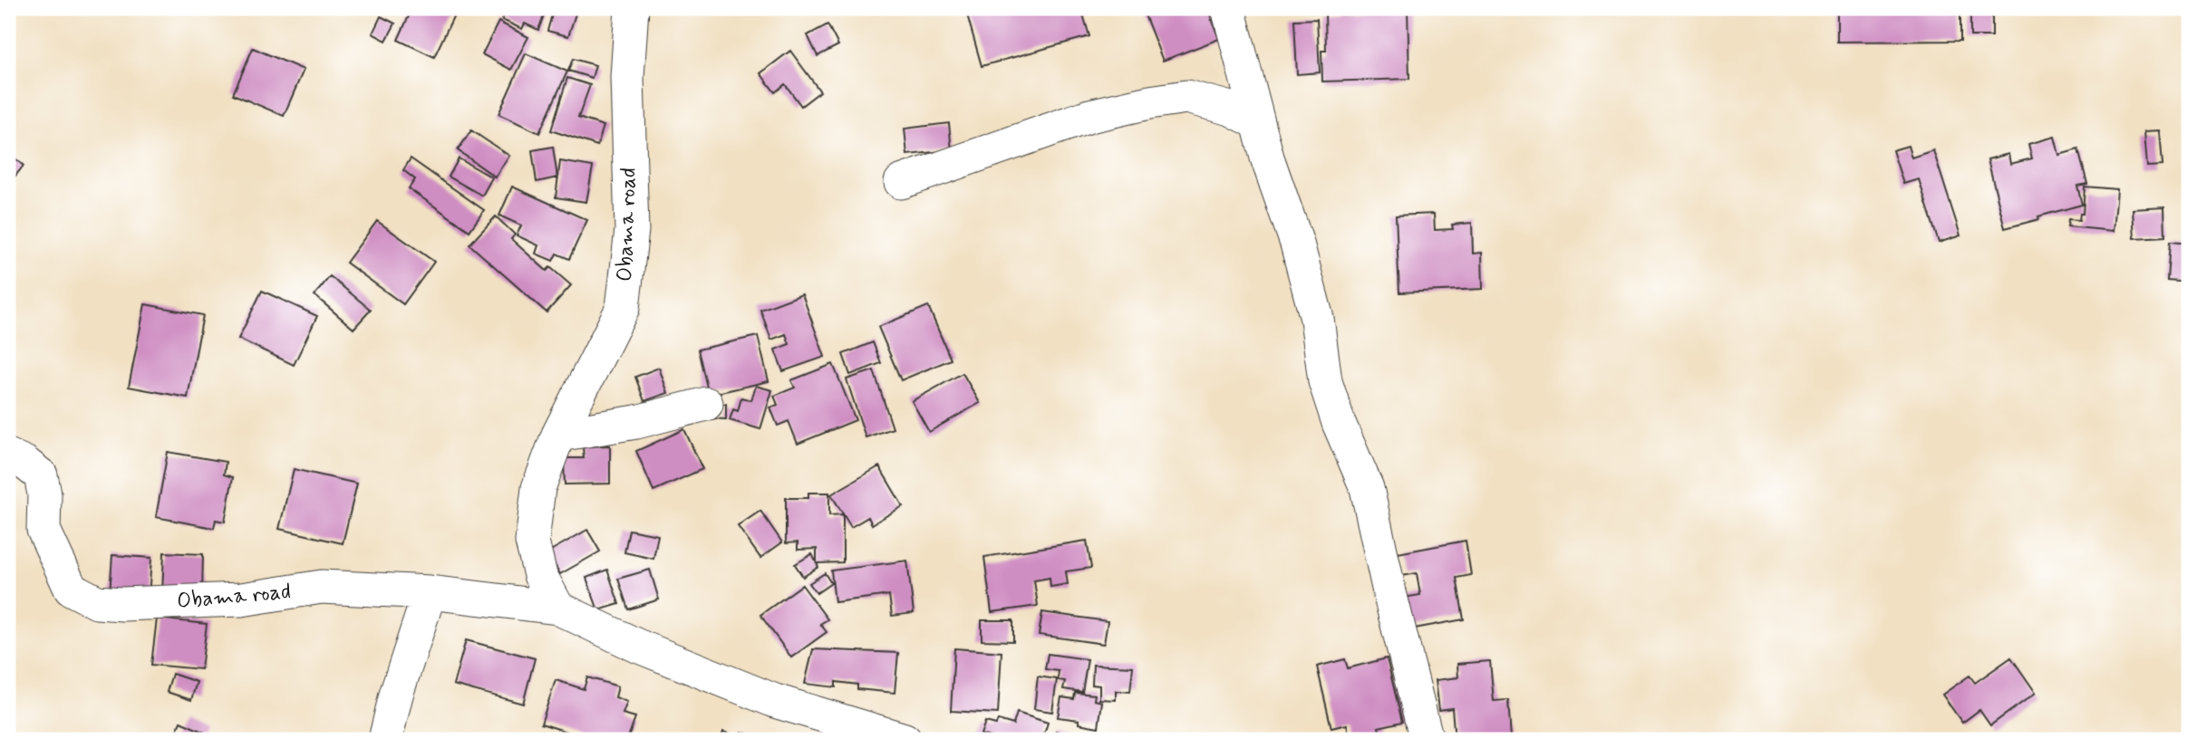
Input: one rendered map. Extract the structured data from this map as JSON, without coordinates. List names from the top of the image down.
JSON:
{
  "streets": {
    "street": ["Obama road"]
  }
}
